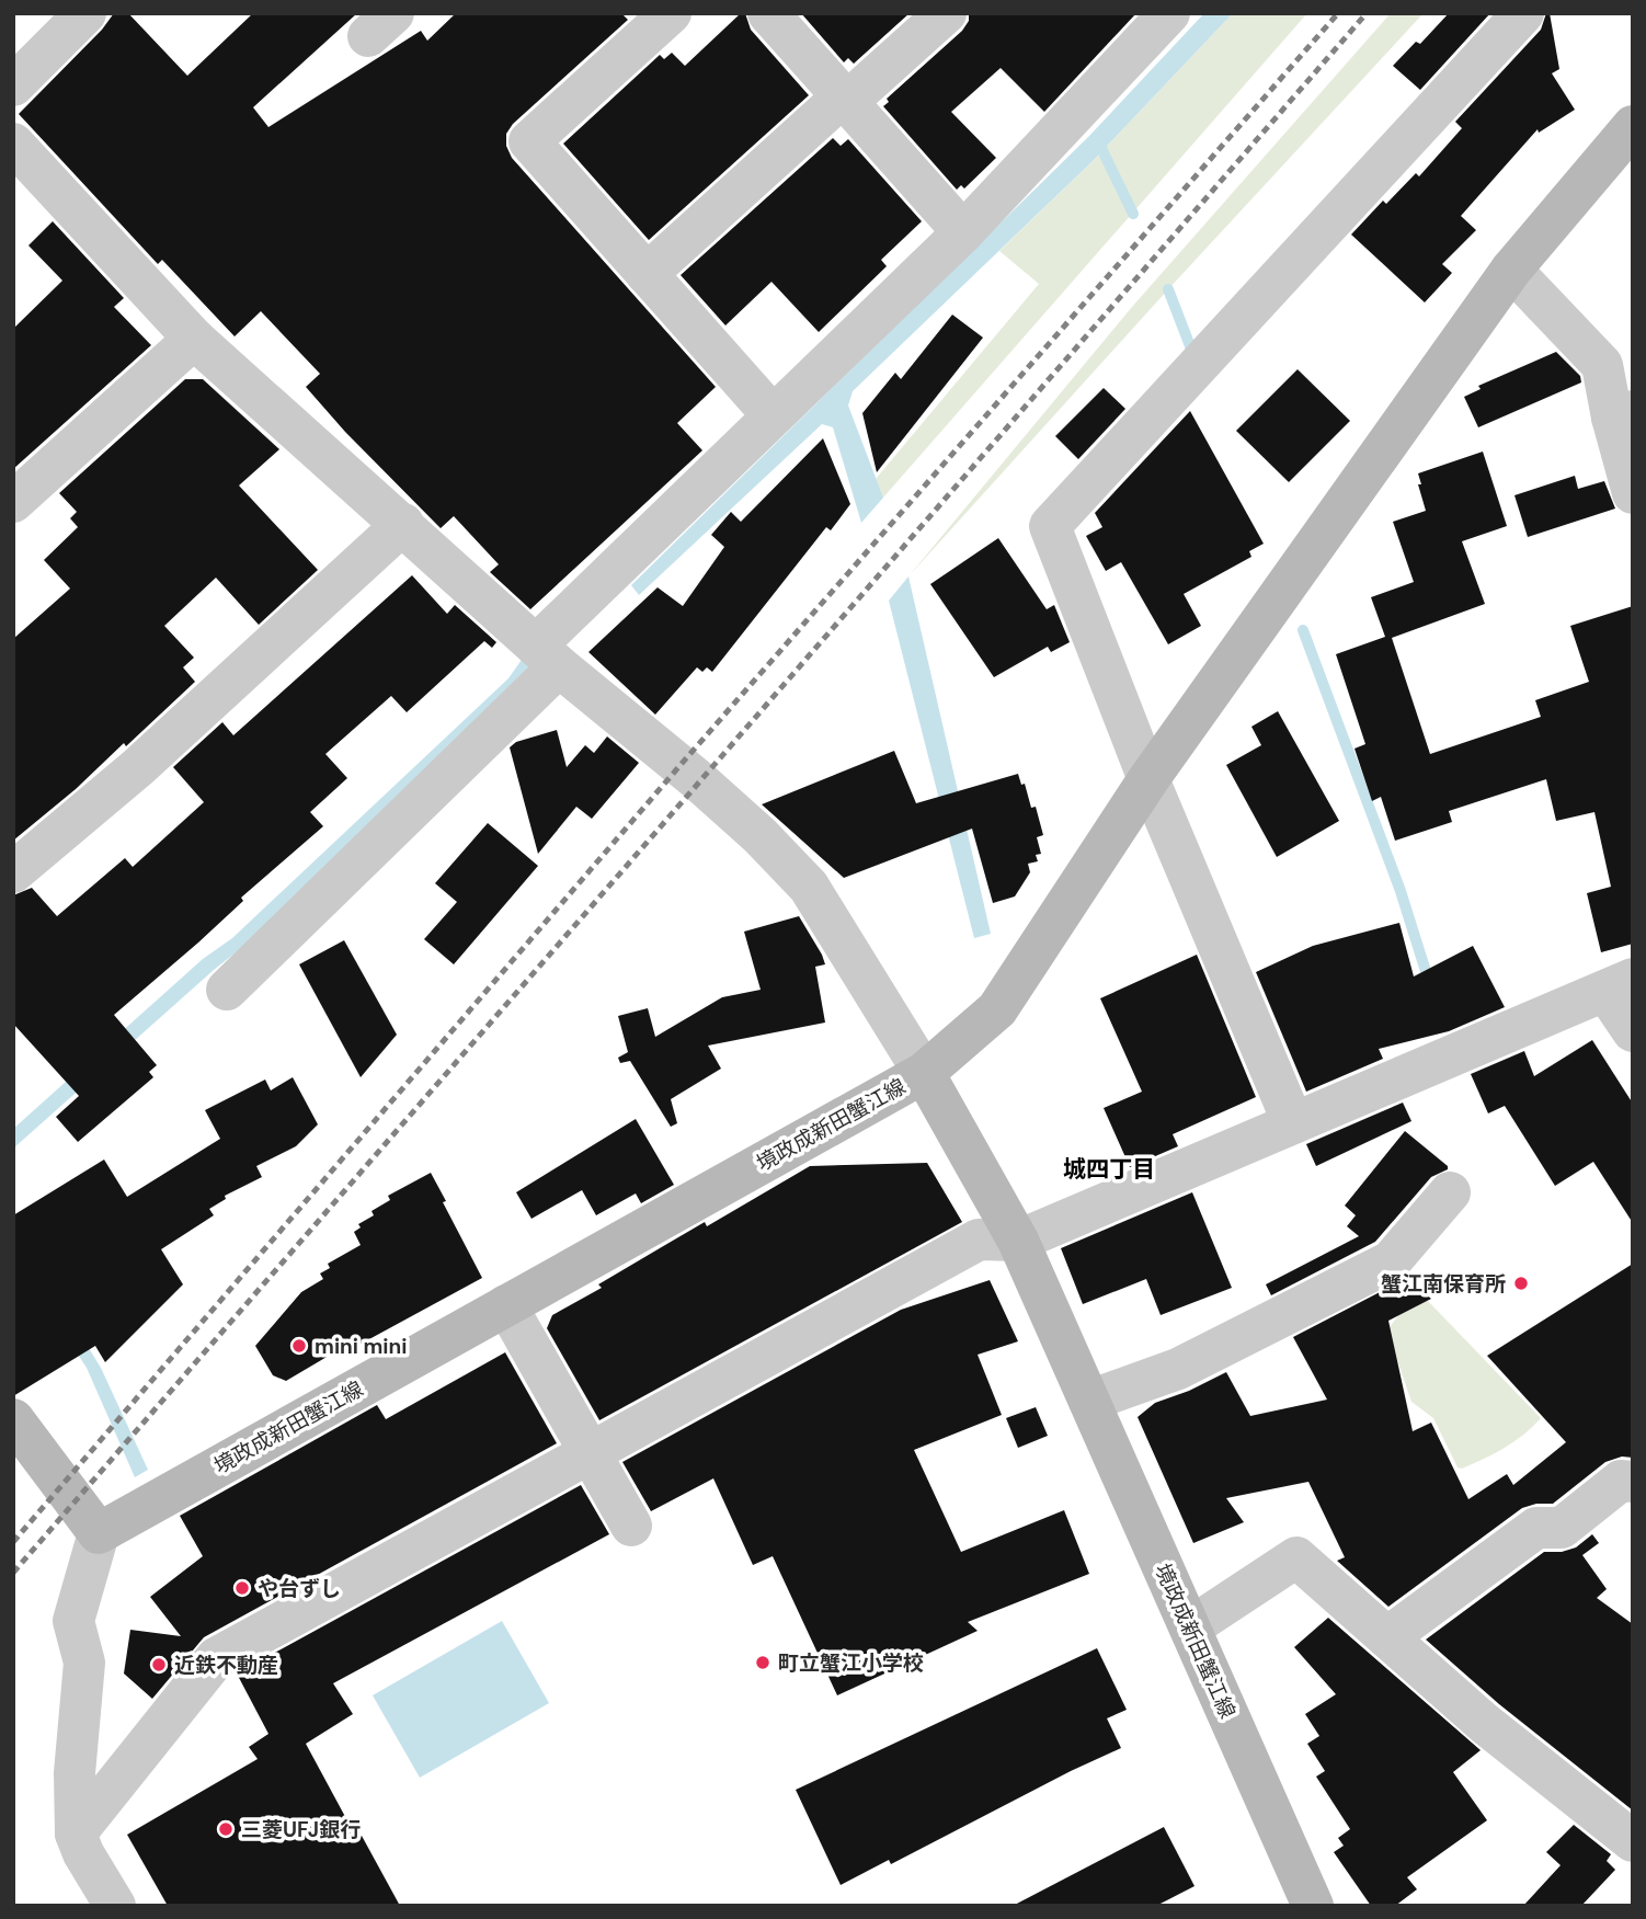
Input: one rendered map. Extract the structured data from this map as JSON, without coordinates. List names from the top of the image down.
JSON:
{
  "streets": {
    "main road": ["境政成新田蟹江線"]
  },
  "districts": ["城四丁目"],
  "places": [
    "蟹江南保育所",
    "mini mini",
    "や台ずし",
    "町立蟹江小学校",
    "近鉄不動産",
    "三菱UFJ銀行"
  ]
}
